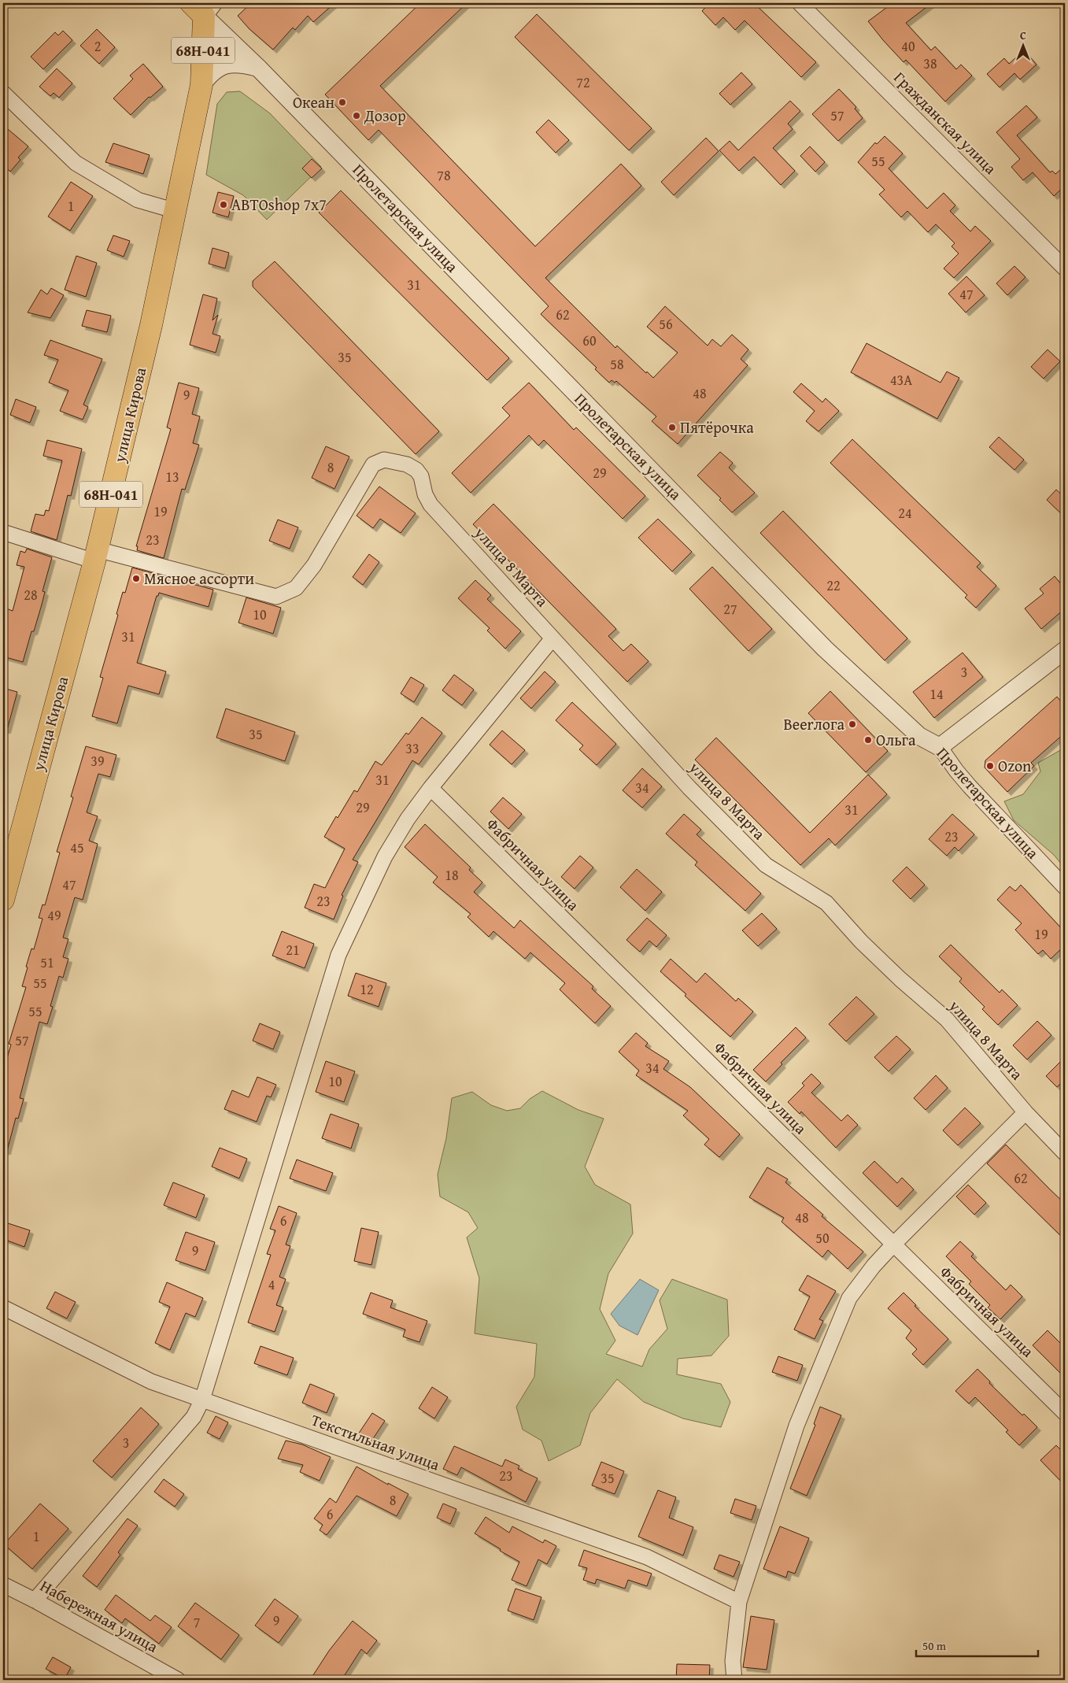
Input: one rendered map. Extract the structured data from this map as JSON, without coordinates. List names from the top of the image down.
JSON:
{
  "streets": {
    "main road": ["68Н-041", "улица Кирова"],
    "street": [
      "Гражданская улица",
      "Пролетарская улица",
      "улица 8 Марта",
      "Фабричная улица",
      "Текстильная улица",
      "Набережная улица"
    ]
  },
  "crossings": [
    ["Пролетарская улица", "улица Кирова"],
    ["улица Кирова", "улица 8 Марта"]
  ],
  "places": [
    "Океан",
    "Дозор",
    "АВТОshop 7x7",
    "Пятёрочка",
    "Мясное ассорти",
    "Beerлога",
    "Ольга",
    "Ozon"
  ],
  "house_numbers": [
    "2",
    "40",
    "38",
    "72",
    "57",
    "55",
    "78",
    "1",
    "31",
    "47",
    "62",
    "56",
    "60",
    "35",
    "58",
    "43А",
    "48",
    "9",
    "8",
    "29",
    "13",
    "19",
    "24",
    "23",
    "22",
    "28",
    "27",
    "10",
    "31",
    "3",
    "14",
    "35",
    "33",
    "39",
    "31",
    "34",
    "29",
    "31",
    "23",
    "45",
    "18",
    "47",
    "23",
    "49",
    "19",
    "21",
    "51",
    "55",
    "12",
    "55",
    "57",
    "34",
    "10",
    "62",
    "48",
    "6",
    "50",
    "9",
    "4",
    "3",
    "23",
    "35",
    "8",
    "6",
    "1",
    "9",
    "7"
  ],
  "scale_bar": "50 m",
  "north": "top"
}
